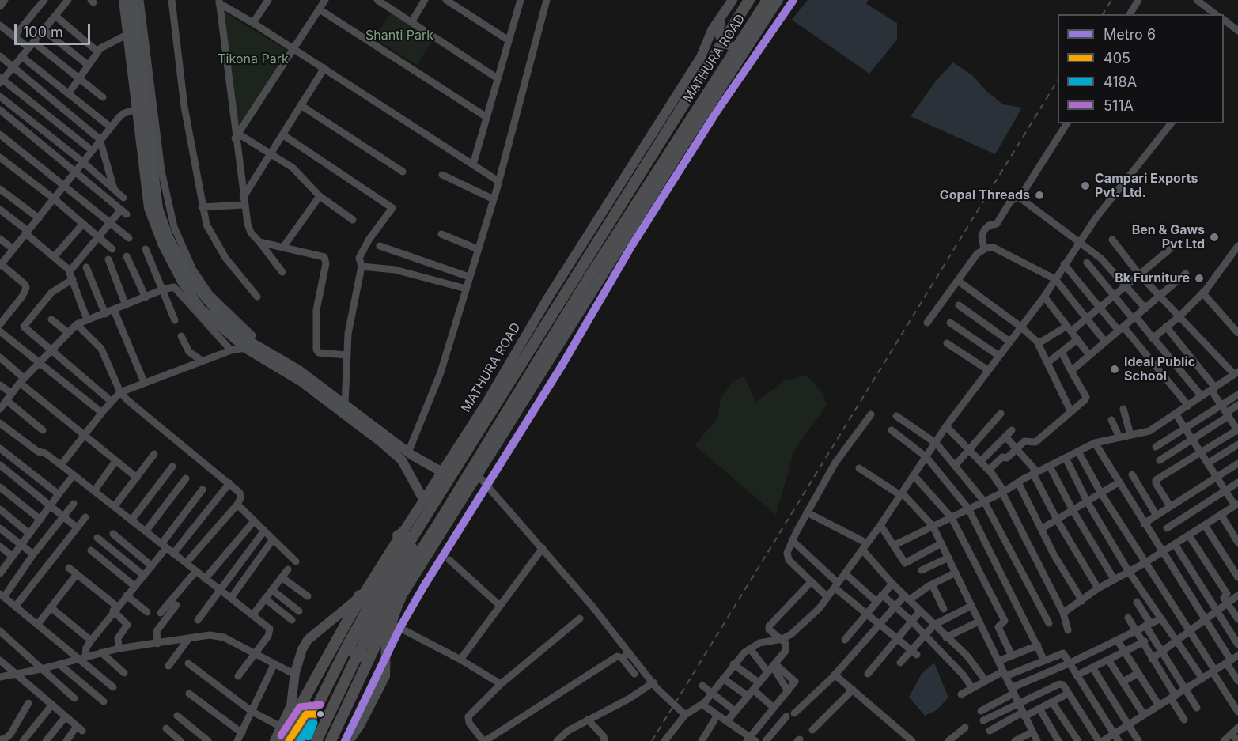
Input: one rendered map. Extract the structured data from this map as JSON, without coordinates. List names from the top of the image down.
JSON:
{
  "streets": {
    "highway": ["MATHURA ROAD"]
  },
  "parks": ["Shanti Park", "Tikona Park"],
  "places": [
    "Campari Exports Pvt. Ltd.",
    "Gopal Threads",
    "Ben & Gaws Pvt Ltd",
    "Bk Furniture",
    "Ideal Public School"
  ],
  "lines": [
    "metro line 6",
    "transit line 511A",
    "transit line 405",
    "transit line 418A"
  ],
  "legend": [
    "Metro 6",
    "405",
    "418A",
    "511A"
  ],
  "scale_bar": "100 m"
}
